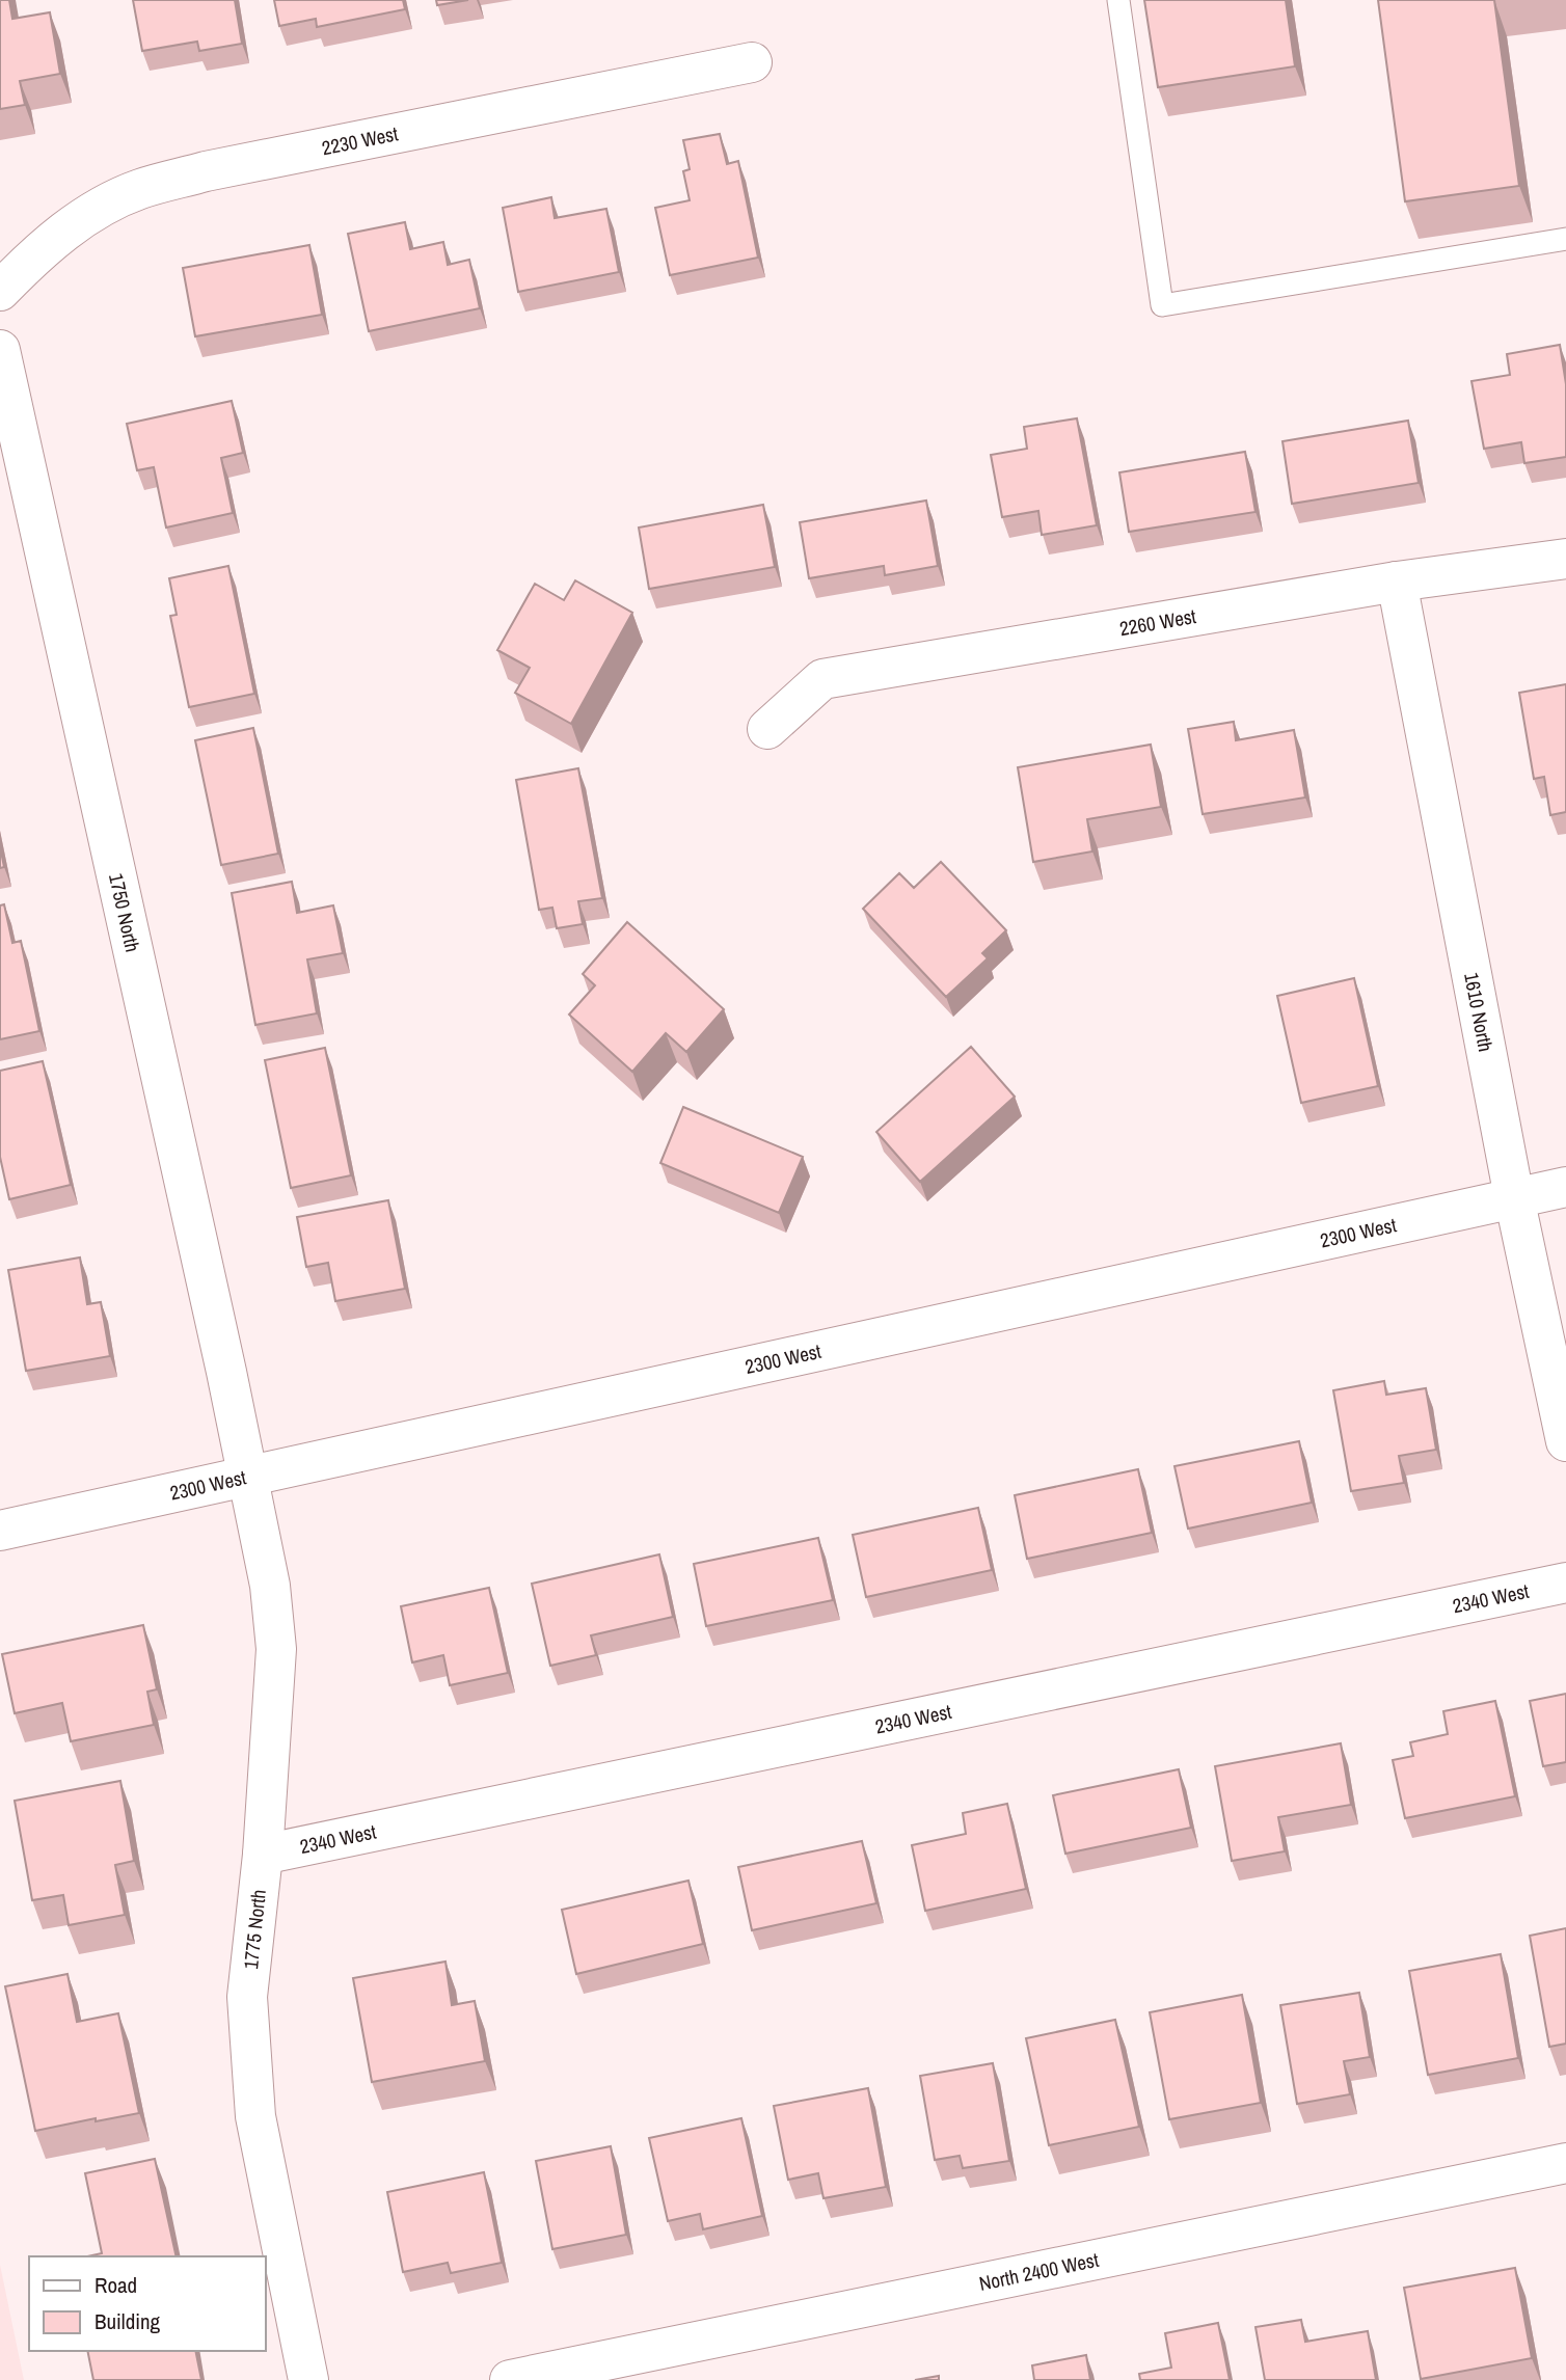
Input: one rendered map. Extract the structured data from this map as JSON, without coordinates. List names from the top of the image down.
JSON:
{
  "streets": {
    "street": [
      "2230 West",
      "2260 West",
      "1750 North",
      "1610 North",
      "2300 West",
      "2340 West",
      "1775 North",
      "North 2400 West"
    ]
  },
  "crossings": [
    ["2260 West", "1610 North"],
    ["1750 North", "2300 West"],
    ["1750 North", "1775 North"],
    ["1610 North", "2300 West"],
    ["2300 West", "1775 North"],
    ["2340 West", "1775 North"]
  ],
  "legend": ["Road", "Building"]
}
